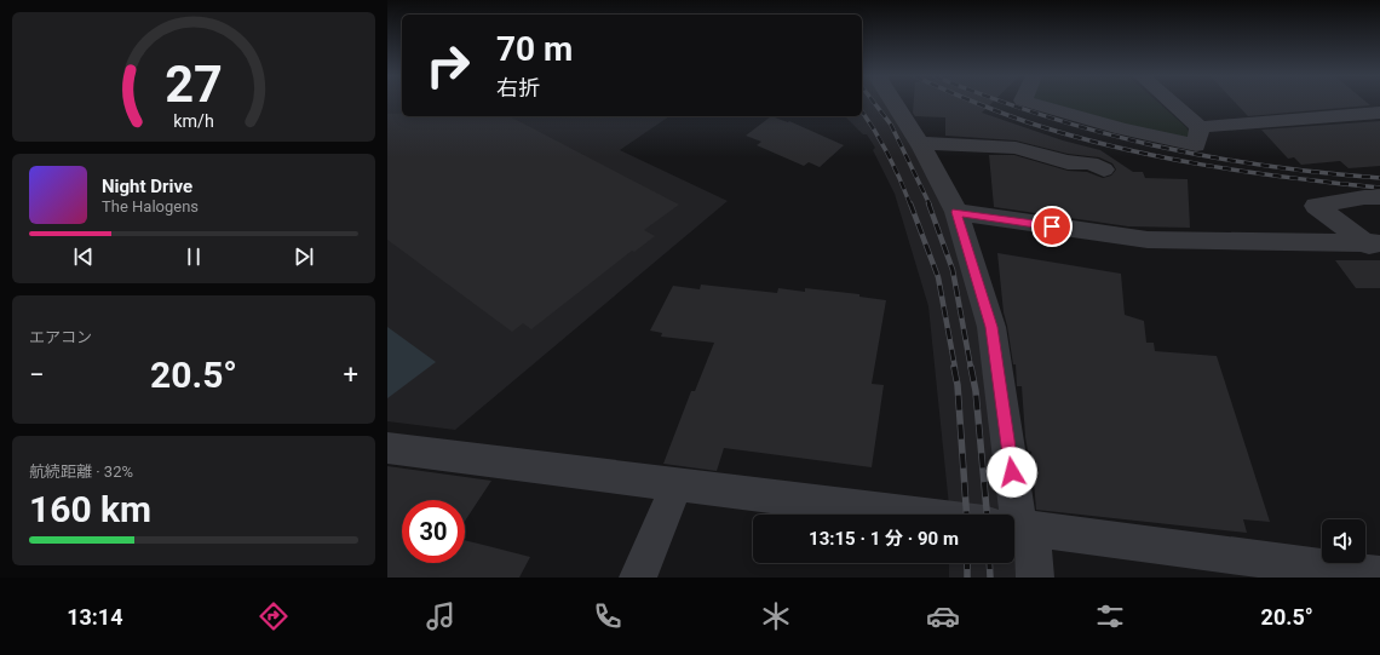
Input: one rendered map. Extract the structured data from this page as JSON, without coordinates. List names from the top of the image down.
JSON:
{
  "page": {
    "turn": ["70 m", "右折"],
    "song": ["Night Drive", "The Halogens"],
    "tile": [
      "エアコン",
      ["航続距離 · 32%", "160 km"]
    ],
    "heat": ["−", "20.5°", "+"],
    "limit": "30",
    "trip": "13:15 · 1 分 · 90 m",
    "tabs": ["13:14", "20.5°"],
    "gauge": ["27", "km/h"]
  }
}
